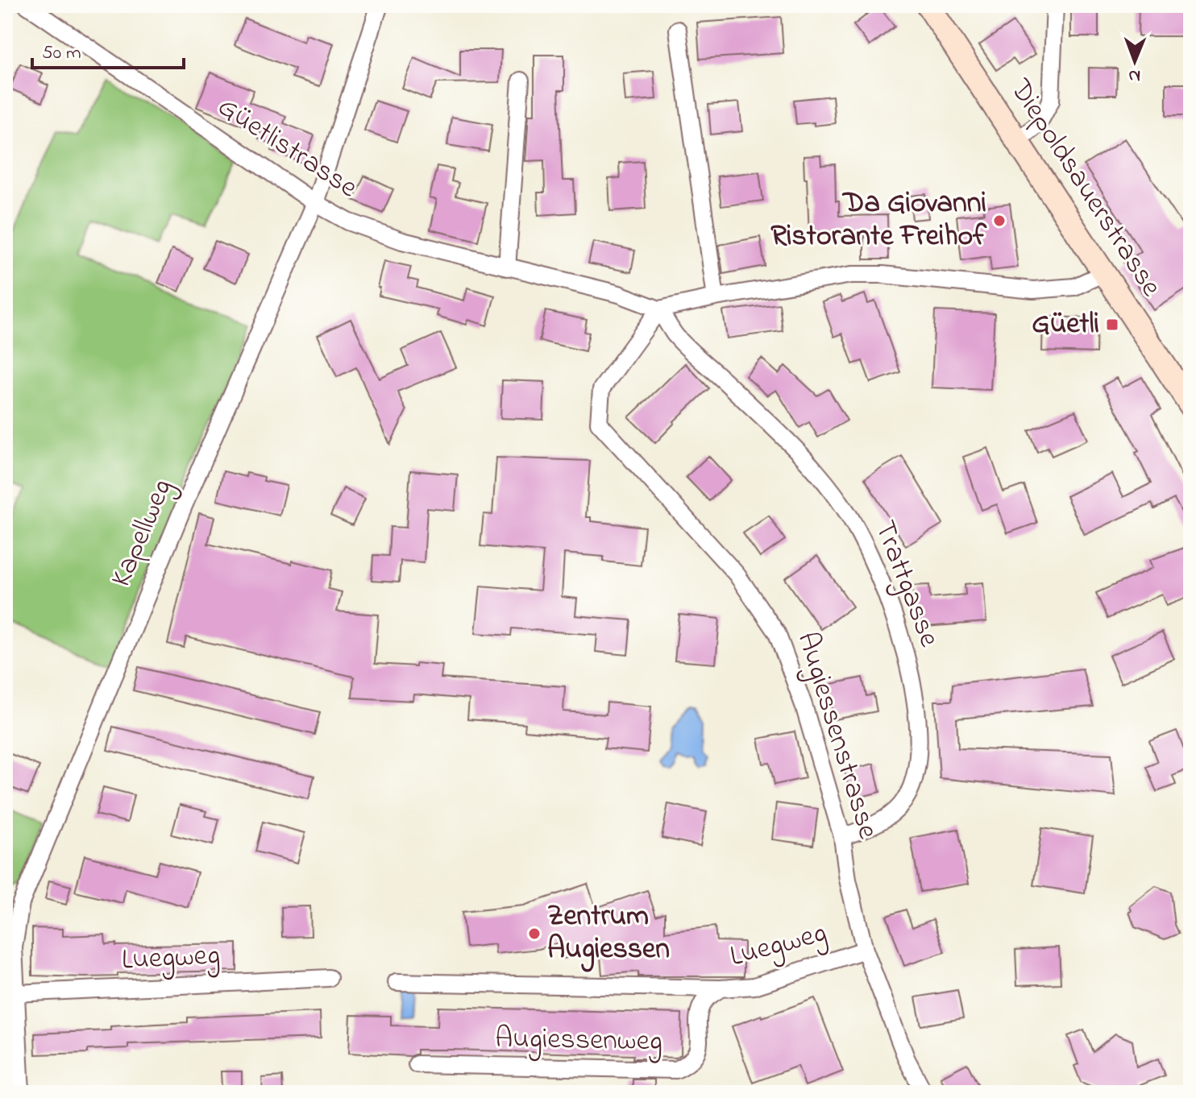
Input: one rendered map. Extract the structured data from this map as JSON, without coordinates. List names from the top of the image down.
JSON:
{
  "streets": {
    "main road": ["Diepoldsauerstrasse"],
    "street": [
      "Güetlistrasse",
      "Kapellweg",
      "Trattgasse",
      "Augiessenstrasse",
      "Luegweg",
      "Augiessenweg"
    ]
  },
  "crossings": [
    ["Güetlistrasse", "Kapellweg"],
    ["Güetlistrasse", "Trattgasse"],
    ["Güetlistrasse", "Augiessenstrasse"],
    ["Kapellweg", "Luegweg"],
    ["Trattgasse", "Augiessenstrasse"],
    ["Augiessenstrasse", "Luegweg"],
    ["Luegweg", "Augiessenweg"]
  ],
  "places": {
    "other": ["Da Giovanni Ristorante Freihof", "Zentrum Augiessen"],
    "transit": ["Güetli"]
  },
  "scale_bar": "50 m",
  "north": "bottom"
}
